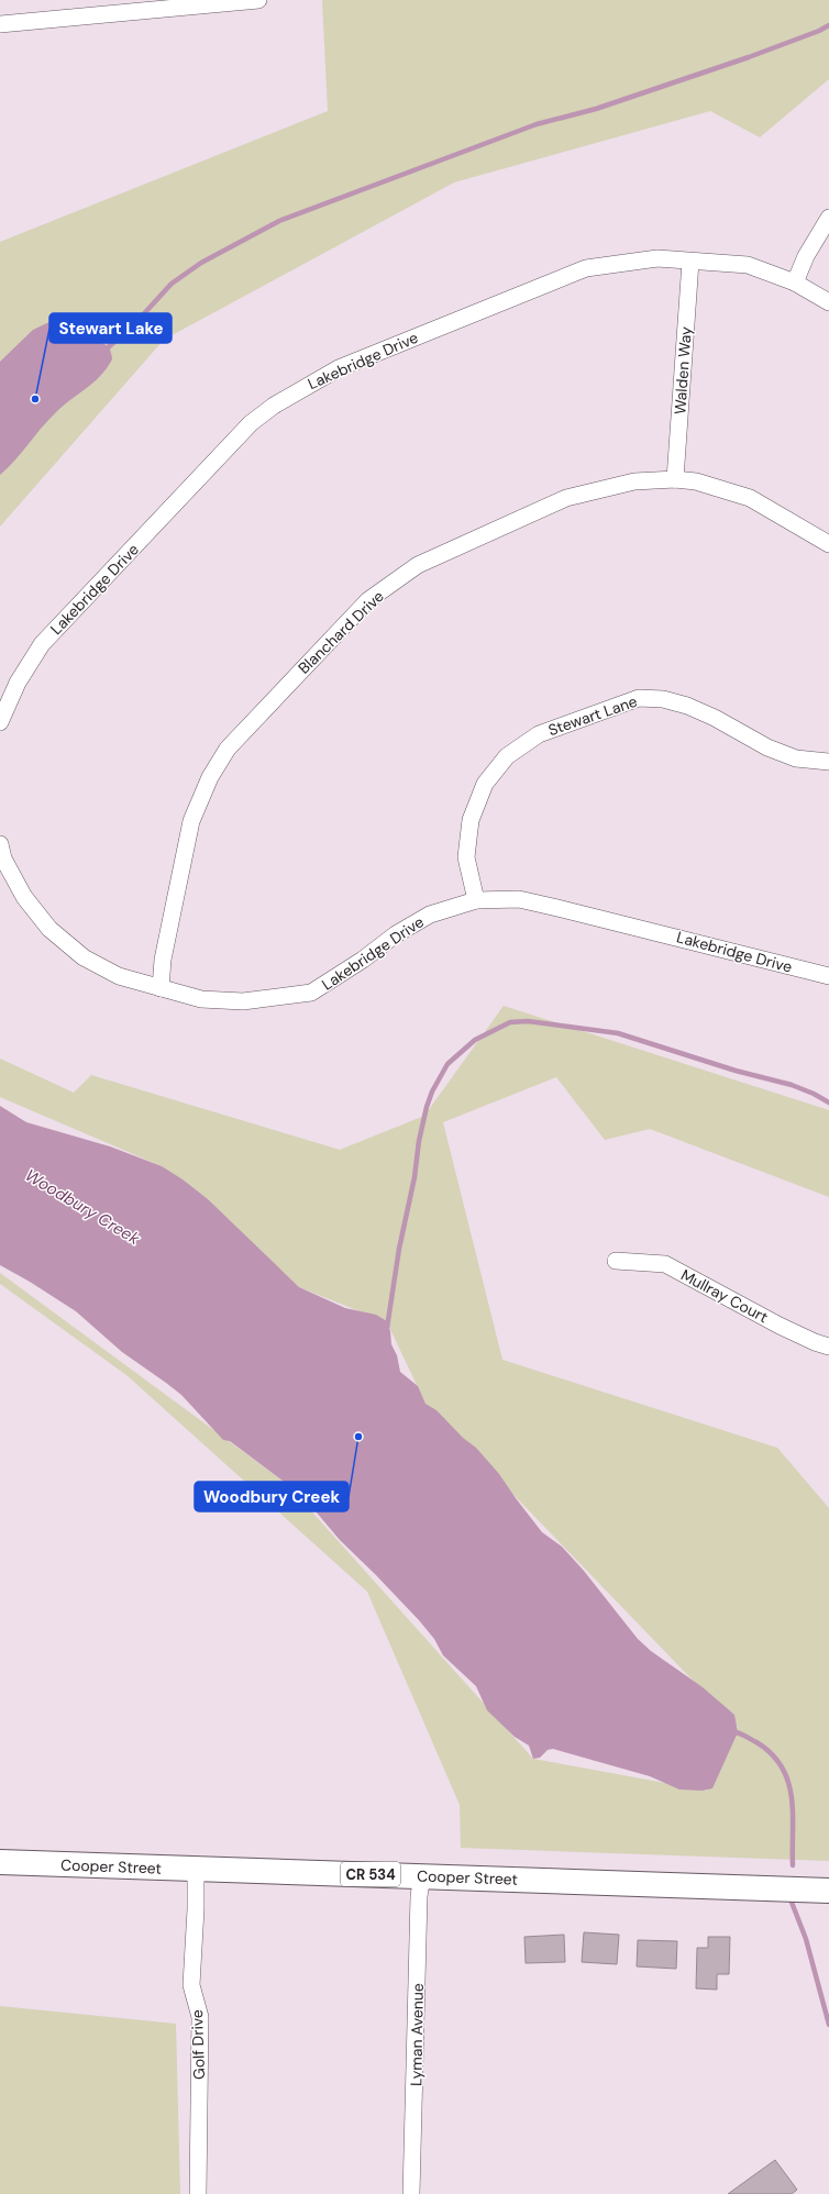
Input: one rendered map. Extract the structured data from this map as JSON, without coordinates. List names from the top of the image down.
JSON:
{
  "streets": {
    "main road": ["Cooper Street", "CR 534"],
    "street": [
      "Lakebridge Drive",
      "Walden Way",
      "Blanchard Drive",
      "Stewart Lane",
      "Mullray Court",
      "Lyman Avenue",
      "Golf Drive"
    ]
  },
  "crossings": [
    ["Lakebridge Drive", "Walden Way"],
    ["Lakebridge Drive", "Blanchard Drive"],
    ["Lakebridge Drive", "Stewart Lane"],
    ["Walden Way", "Blanchard Drive"],
    ["Cooper Street", "Lyman Avenue"],
    ["Cooper Street", "Golf Drive"]
  ],
  "water": ["Woodbury Creek"],
  "places": ["Stewart Lake", "Woodbury Creek"]
}
